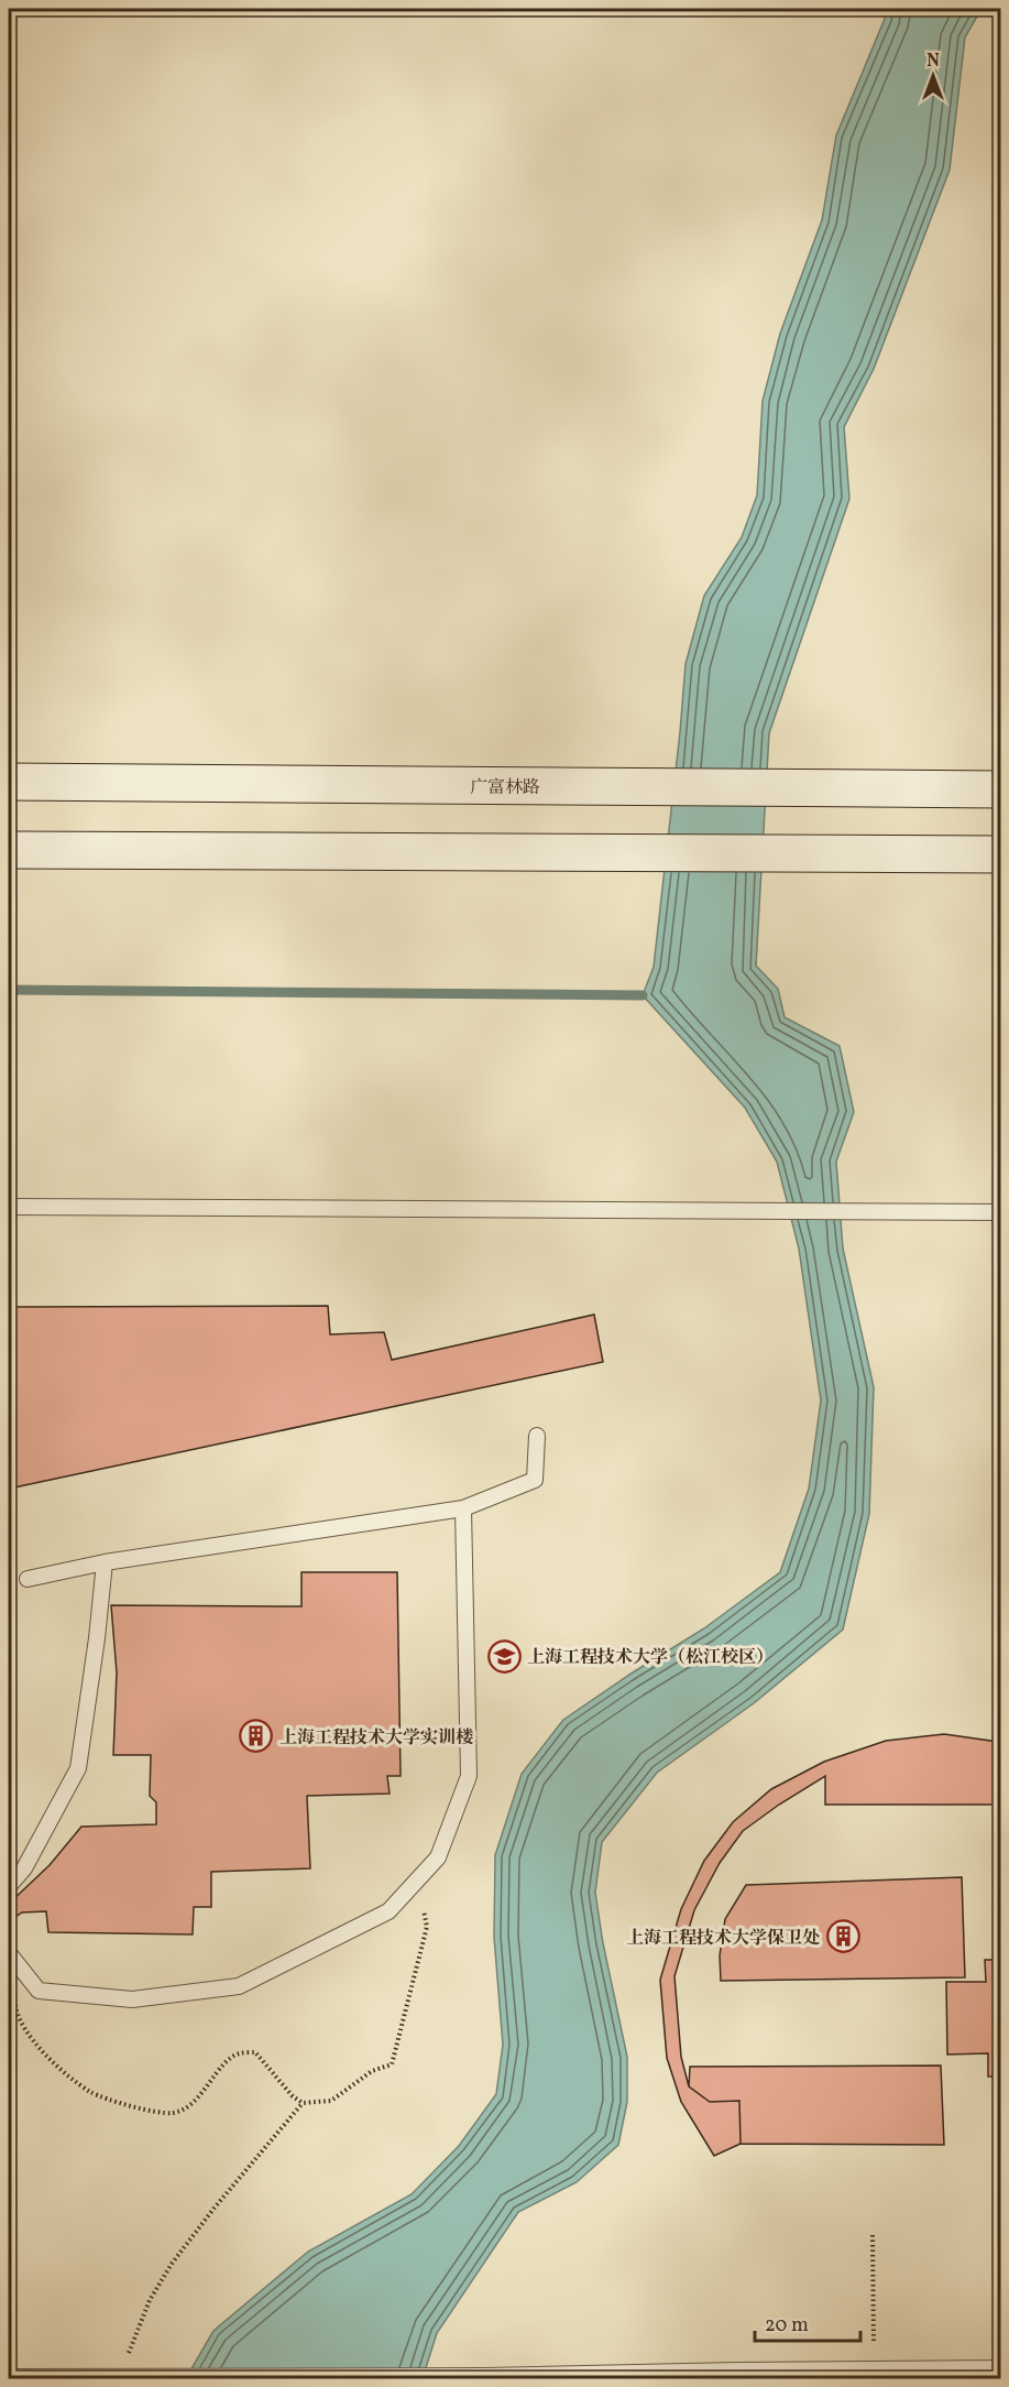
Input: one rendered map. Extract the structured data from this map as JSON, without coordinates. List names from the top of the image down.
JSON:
{
  "streets": {
    "main road": ["广富林路"]
  },
  "places": {
    "school or university": ["上海工程技术大学（松江校区）"],
    "building": ["上海工程技术大学实训楼", "上海工程技术大学保卫处"]
  },
  "scale_bar": "20 m",
  "north": "top"
}
